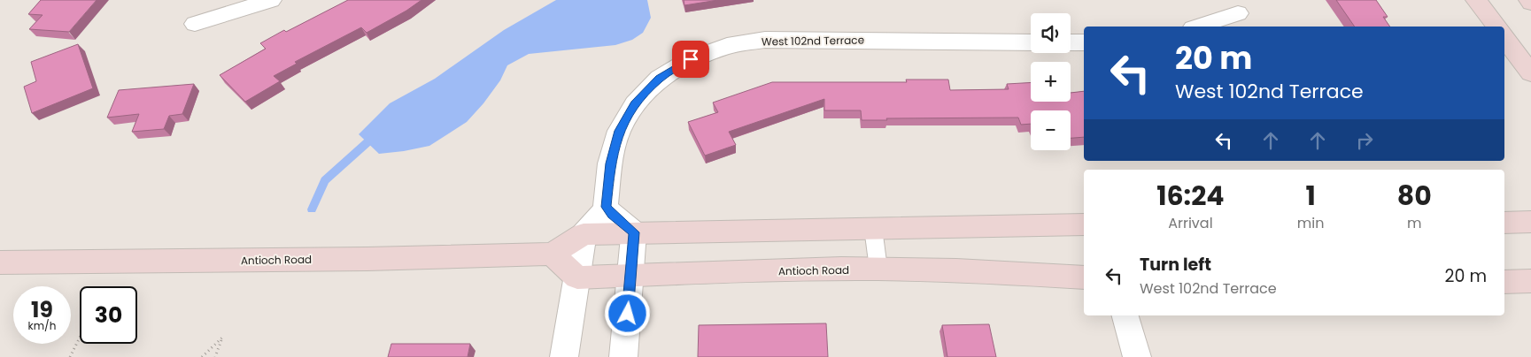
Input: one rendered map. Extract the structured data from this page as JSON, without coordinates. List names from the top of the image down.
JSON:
{
  "streets": {
    "main road": ["Antioch Road"],
    "street": ["West 102nd Terrace"]
  },
  "page": {
    "map_buttons": ["+", "−"],
    "turn": ["20 m", "West 102nd Terrace"],
    "eta": [
      "16:24",
      "Arrival",
      "1",
      "min",
      "80",
      "m"
    ],
    "list": [
      {
        "name": "Turn left",
        "note": "West 102nd Terrace",
        "value": "20 m"
      }
    ],
    "speed": "19 km/h",
    "limit": "30"
  }
}
